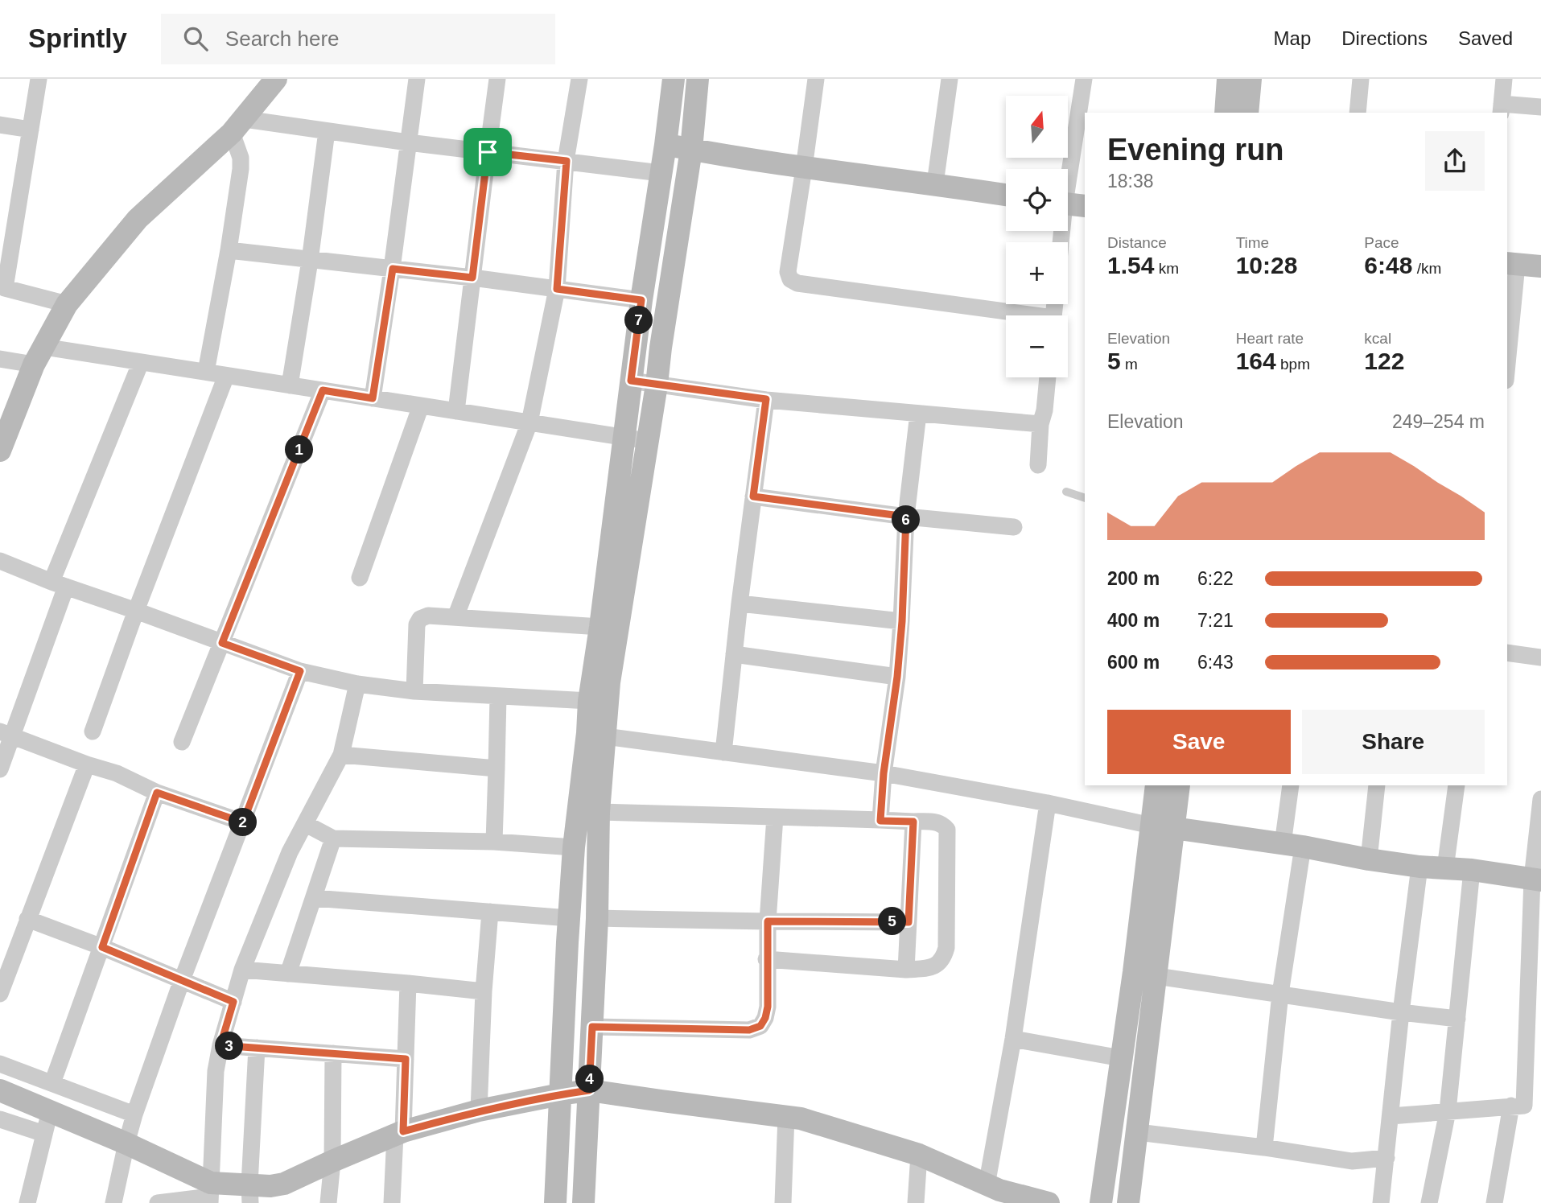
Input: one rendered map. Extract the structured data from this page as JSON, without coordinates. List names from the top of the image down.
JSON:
{
  "north": "top",
  "page": {
    "header": "Sprintly",
    "search": "Search here",
    "nav": ["Map", "Directions", "Saved"],
    "map_buttons": ["+", "−"],
    "heading": ["Evening run", "18:38"],
    "stats": [
      ["Distance", "1.54 km"],
      ["Time", "10:28"],
      ["Pace", "6:48 /km"],
      ["Elevation", "5 m"],
      ["Heart rate", "164 bpm"],
      ["kcal", "122"]
    ],
    "pins": [
      "7",
      "1",
      "6",
      "2",
      "5",
      "3",
      "4"
    ],
    "chart": ["Elevation", "249–254 m"],
    "list": [
      {
        "name": "200 m",
        "note": "6:22"
      },
      {
        "name": "400 m",
        "note": "7:21"
      },
      {
        "name": "600 m",
        "note": "6:43"
      }
    ],
    "buttons": ["Save", "Share"]
  }
}
